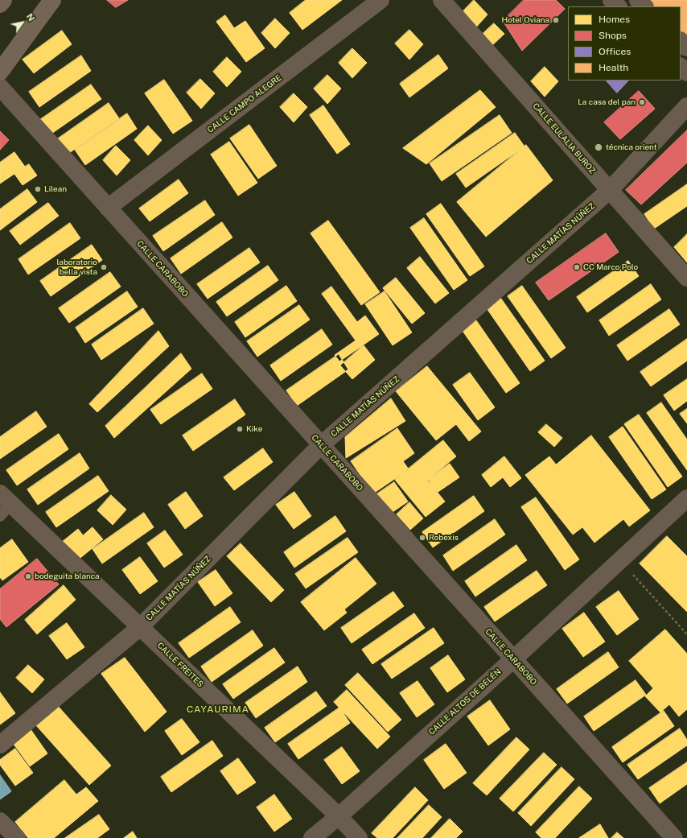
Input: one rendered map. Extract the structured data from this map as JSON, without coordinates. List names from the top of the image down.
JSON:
{
  "streets": {
    "street": [
      "CALLE CAMPO ALEGRE",
      "CALLE EULALIA BUROZ",
      "CALLE MATÍAS NÚÑEZ",
      "CALLE CARABOBO",
      "CALLE FREITES",
      "CALLE ALTOS DE BELÉN"
    ]
  },
  "crossings": [
    ["CALLE CAMPO ALEGRE", "CALLE CARABOBO"],
    ["CALLE EULALIA BUROZ", "CALLE MATÍAS NÚÑEZ"],
    ["CALLE MATÍAS NÚÑEZ", "CALLE CARABOBO"],
    ["CALLE MATÍAS NÚÑEZ", "CALLE FREITES"],
    ["CALLE CARABOBO", "CALLE ALTOS DE BELÉN"],
    ["CALLE FREITES", "CALLE ALTOS DE BELÉN"]
  ],
  "districts": ["CAYAURIMA"],
  "places": [
    "Hotel Oviana",
    "La casa del pan",
    "técnica orient",
    "Lilean",
    "laboratorio bella vista",
    "CC Marco Polo",
    "Kike",
    "Robexis",
    "bodeguita blanca"
  ],
  "legend": [
    "Homes",
    "Shops",
    "Offices",
    "Health"
  ],
  "north": "top right"
}
